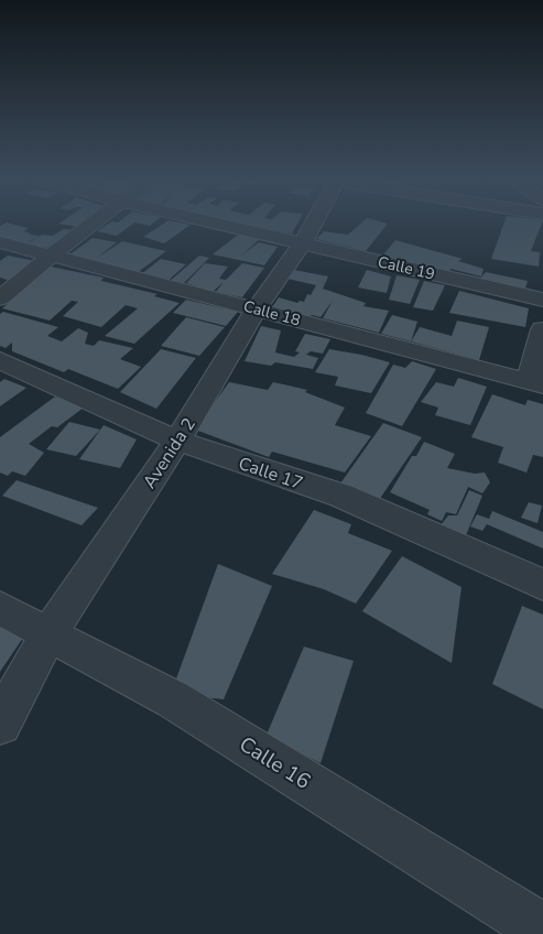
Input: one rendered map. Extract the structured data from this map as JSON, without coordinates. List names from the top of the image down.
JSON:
{
  "streets": {
    "street": [
      "Calle 19",
      "Calle 18",
      "Avenida 2",
      "Calle 17",
      "Calle 16"
    ]
  },
  "crossings": [
    ["Calle 19", "Avenida 2"],
    ["Calle 18", "Avenida 2"],
    ["Avenida 2", "Calle 17"],
    ["Avenida 2", "Calle 16"]
  ]
}
